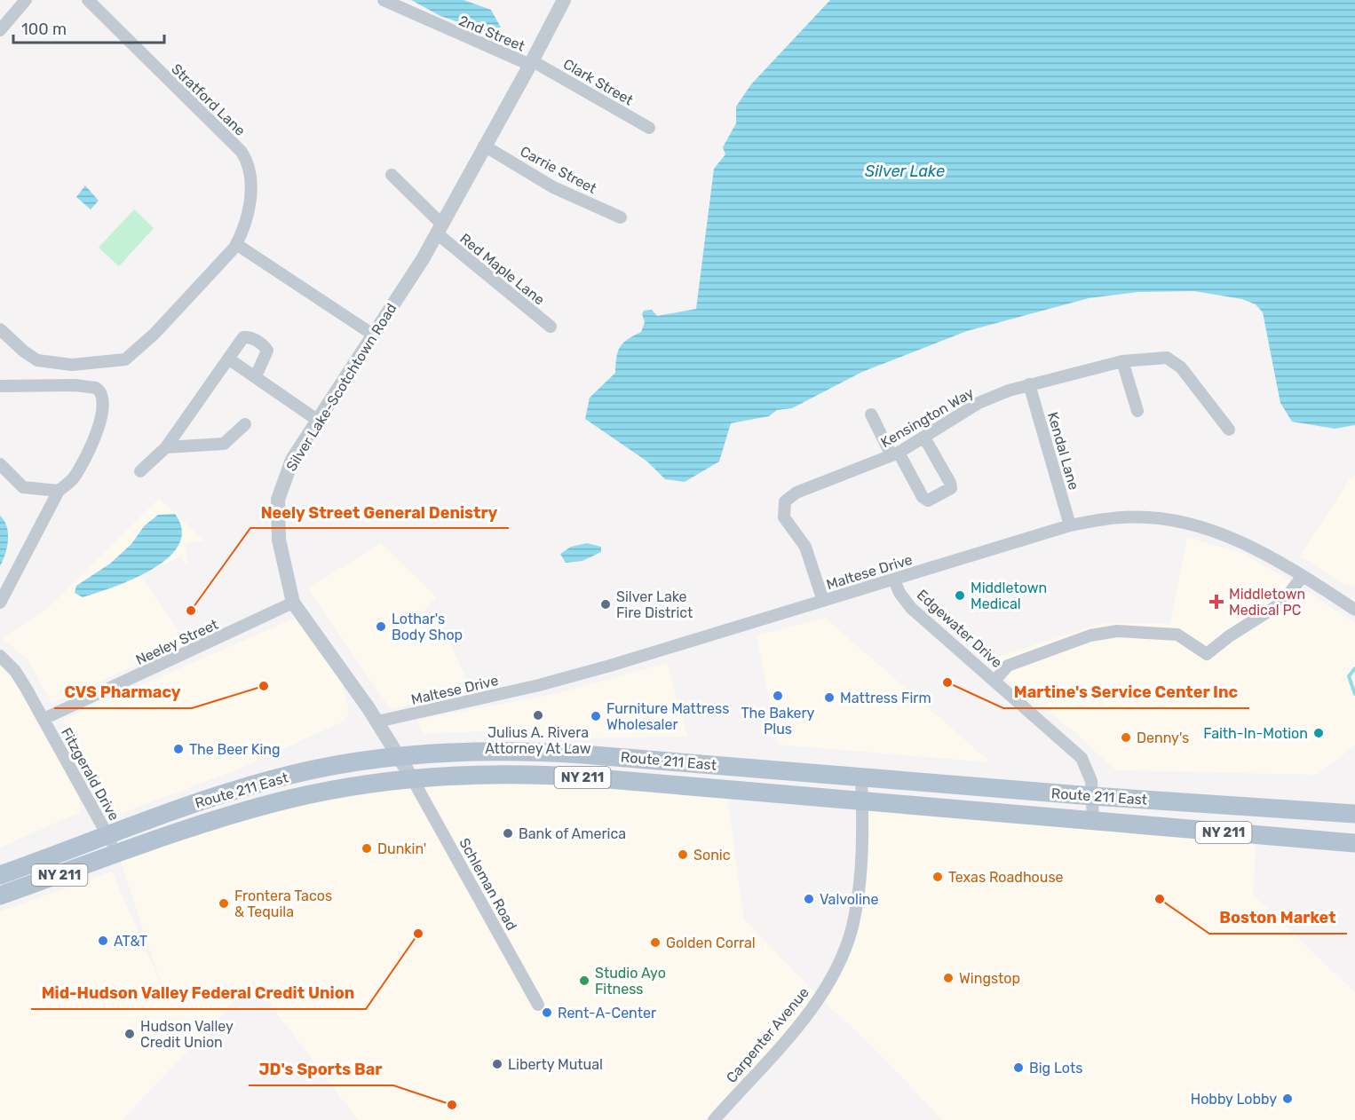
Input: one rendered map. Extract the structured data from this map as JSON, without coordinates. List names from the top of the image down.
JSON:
{
  "streets": {
    "main road": ["Route 211 East", "NY 211"],
    "street": [
      "2nd Street",
      "Clark Street",
      "Stratford Lane",
      "Carrie Street",
      "Red Maple Lane",
      "Silver Lake-Scotchtown Road",
      "Kensington Way",
      "Kendal Lane",
      "Maltese Drive",
      "Edgewater Drive",
      "Neeley Street",
      "Fitzgerald Drive",
      "Schleman Road",
      "Carpenter Avenue"
    ]
  },
  "crossings": [
    ["2nd Street", "Clark Street"],
    ["2nd Street", "Silver Lake-Scotchtown Road"],
    ["Clark Street", "Silver Lake-Scotchtown Road"],
    ["Carrie Street", "Silver Lake-Scotchtown Road"],
    ["Red Maple Lane", "Silver Lake-Scotchtown Road"],
    ["Silver Lake-Scotchtown Road", "Maltese Drive"],
    ["Silver Lake-Scotchtown Road", "Neeley Street"],
    ["Silver Lake-Scotchtown Road", "Route 211 East"],
    ["Silver Lake-Scotchtown Road", "Schleman Road"],
    ["Kensington Way", "Kendal Lane"],
    ["Kensington Way", "Maltese Drive"],
    ["Kendal Lane", "Maltese Drive"],
    ["Maltese Drive", "Edgewater Drive"],
    ["Edgewater Drive", "Route 211 East"],
    ["Neeley Street", "Fitzgerald Drive"],
    ["Route 211 East", "Fitzgerald Drive"],
    ["Route 211 East", "Schleman Road"],
    ["Route 211 East", "Carpenter Avenue"]
  ],
  "water": ["Silver Lake"],
  "places": {
    "other": [
      "Middletown Medical",
      "Silver Lake Fire District",
      "Neely Street General Denistry",
      "Lothar's Body Shop",
      "Martine's Service Center Inc",
      "CVS Pharmacy",
      "The Bakery Plus",
      "Mattress Firm",
      "Julius A. Rivera Attorney At Law",
      "Furniture Mattress Wholesaler",
      "Faith-In-Motion",
      "Denny's",
      "The Beer King",
      "Bank of America",
      "Dunkin'",
      "Sonic",
      "Texas Roadhouse",
      "Valvoline",
      "Boston Market",
      "Frontera Tacos & Tequila",
      "Mid-Hudson Valley Federal Credit Union",
      "AT&T",
      "Golden Corral",
      "Wingstop",
      "Studio Ayo Fitness",
      "Rent-A-Center",
      "Hudson Valley Credit Union",
      "Liberty Mutual",
      "Big Lots",
      "Hobby Lobby",
      "JD's Sports Bar"
    ],
    "health": ["Middletown Medical PC"]
  },
  "scale_bar": "100 m"
}
